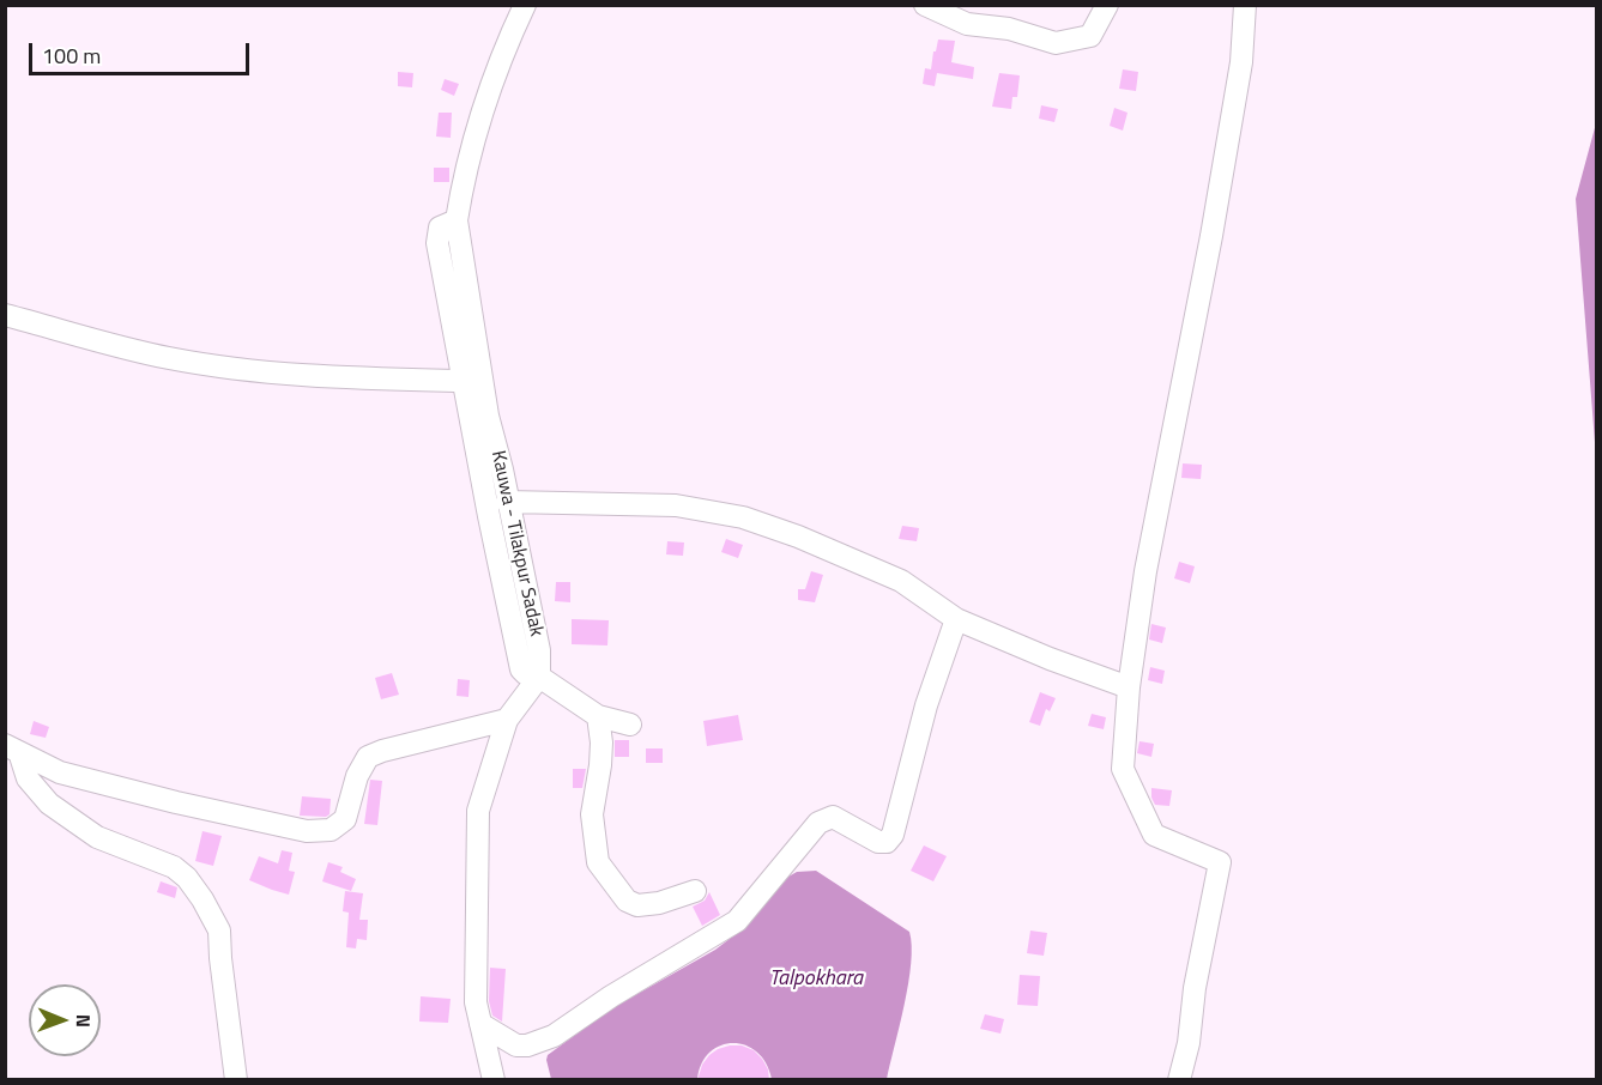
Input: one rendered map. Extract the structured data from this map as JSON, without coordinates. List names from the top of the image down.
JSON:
{
  "streets": {
    "street": ["Kauwa - Tilakpur Sadak"]
  },
  "water": ["Talpokhara"],
  "scale_bar": "100 m",
  "north": "right"
}
